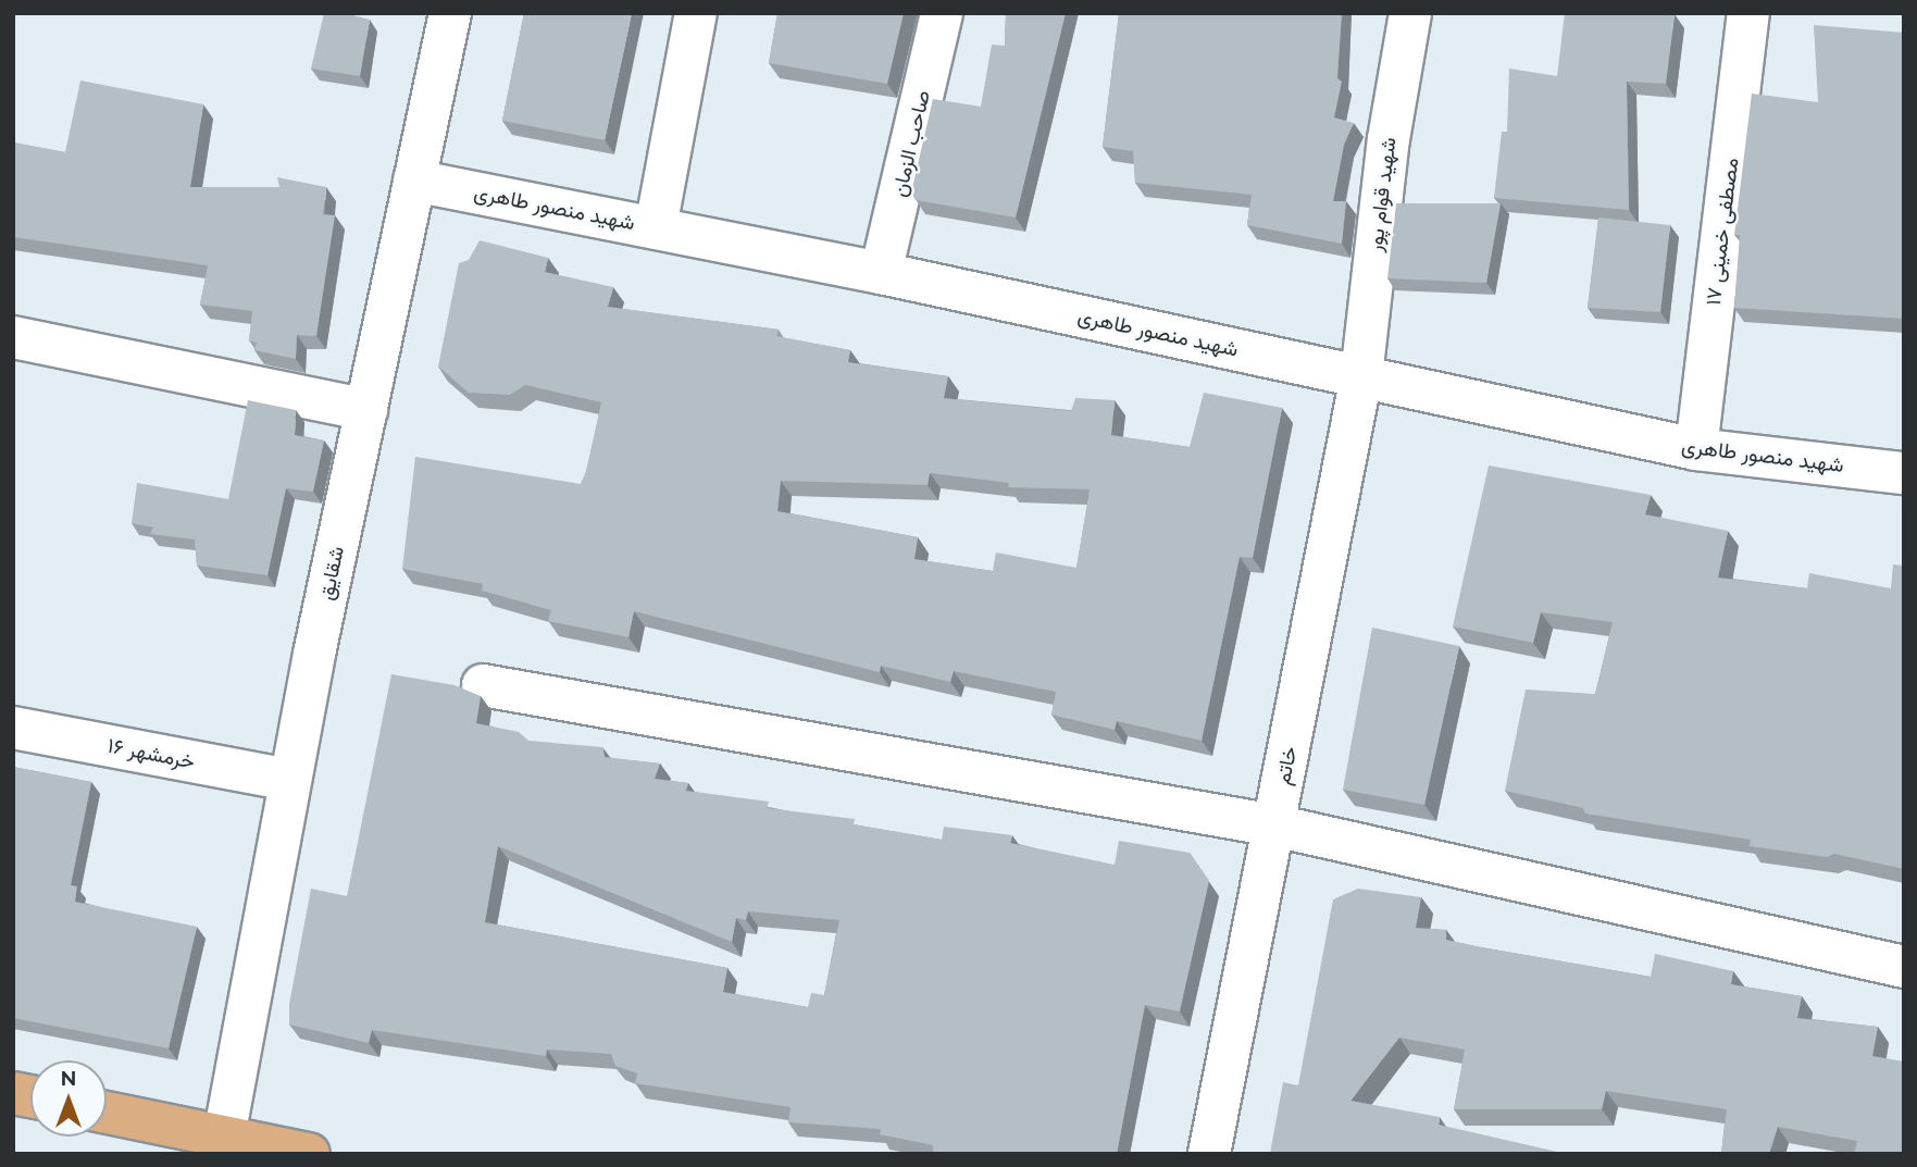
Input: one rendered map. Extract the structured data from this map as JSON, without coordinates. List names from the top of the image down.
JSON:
{
  "streets": {
    "street": [
      "صاحب الزمان",
      "شهید قوام پور",
      "شهید منصور طاهری",
      "مصطفی خمینی ۱۷",
      "شقایق",
      "خرمشهر ۱۶",
      "خاتم"
    ]
  },
  "crossings": [
    ["صاحب الزمان", "شهید منصور طاهری"],
    ["شهید قوام پور", "شهید منصور طاهری"],
    ["شهید قوام پور", "خاتم"],
    ["شهید منصور طاهری", "مصطفی خمینی ۱۷"],
    ["شهید منصور طاهری", "شقایق"],
    ["شهید منصور طاهری", "خاتم"],
    ["شقایق", "خرمشهر ۱۶"]
  ],
  "north": "top"
}
